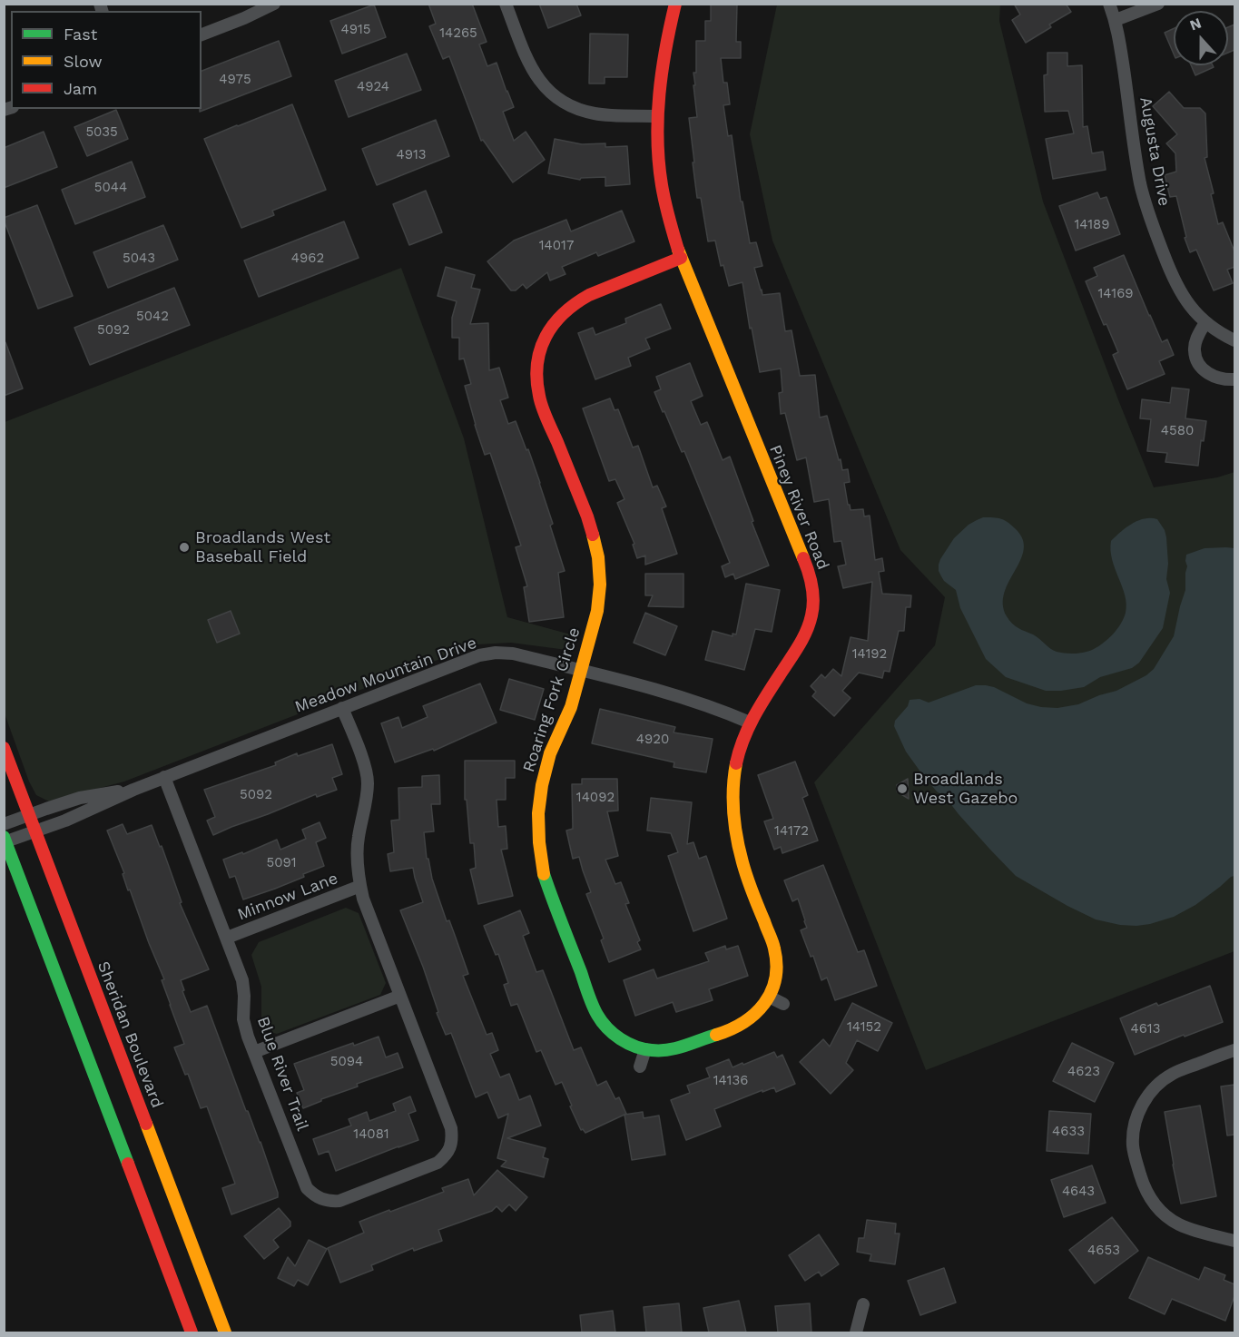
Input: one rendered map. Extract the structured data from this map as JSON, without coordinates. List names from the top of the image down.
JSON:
{
  "streets": {
    "street": [
      "Augusta Drive",
      "Piney River Road",
      "Meadow Mountain Drive",
      "Roaring Fork Circle",
      "Minnow Lane",
      "Sheridan Boulevard",
      "Blue River Trail"
    ]
  },
  "crossings": [
    ["Piney River Road", "Meadow Mountain Drive"],
    ["Piney River Road", "Roaring Fork Circle"],
    ["Meadow Mountain Drive", "Roaring Fork Circle"],
    ["Meadow Mountain Drive", "Sheridan Boulevard"],
    ["Meadow Mountain Drive", "Blue River Trail"],
    ["Minnow Lane", "Blue River Trail"]
  ],
  "places": ["Broadlands West Baseball Field", "Broadlands West Gazebo"],
  "house_numbers": [
    "4915",
    "14265",
    "4975",
    "4924",
    "5035",
    "4913",
    "5044",
    "14189",
    "14017",
    "5043",
    "4962",
    "14169",
    "5042",
    "5092",
    "4580",
    "14192",
    "4920",
    "5092",
    "14092",
    "14172",
    "5091",
    "14152",
    "4613",
    "5094",
    "4623",
    "14136",
    "4633",
    "14081",
    "4643",
    "4653"
  ],
  "legend": ["Fast", "Slow", "Jam"],
  "north": "top"
}
